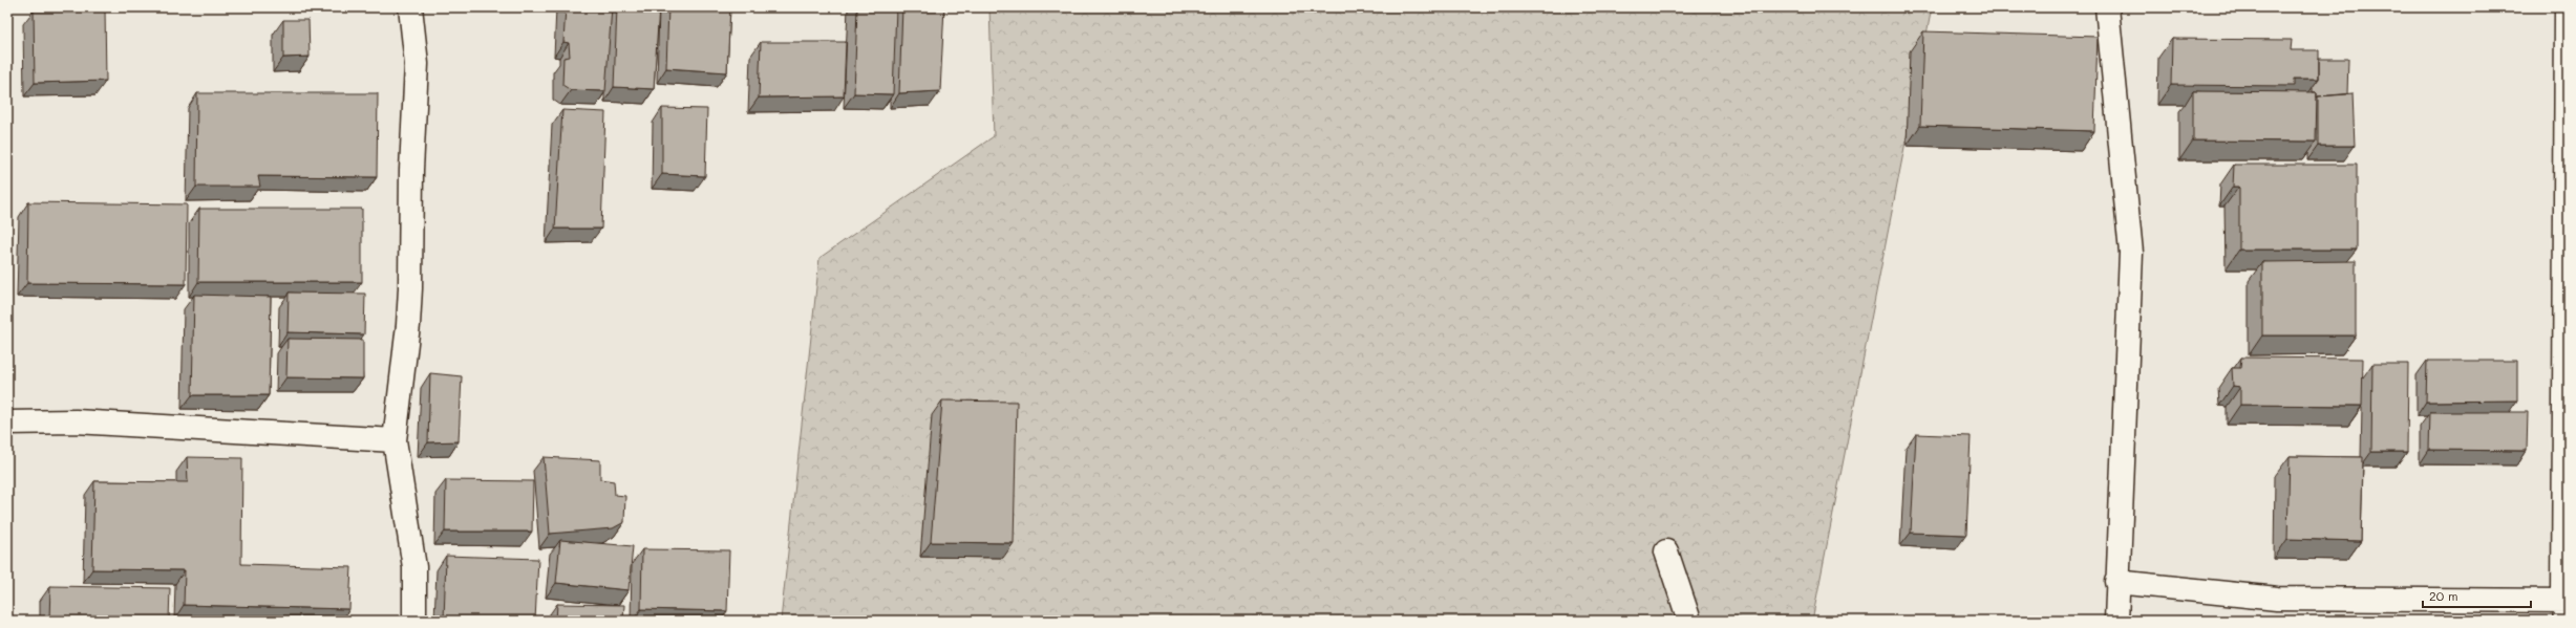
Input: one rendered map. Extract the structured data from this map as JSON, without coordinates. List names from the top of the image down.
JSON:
{
  "scale_bar": "20 m"
}
